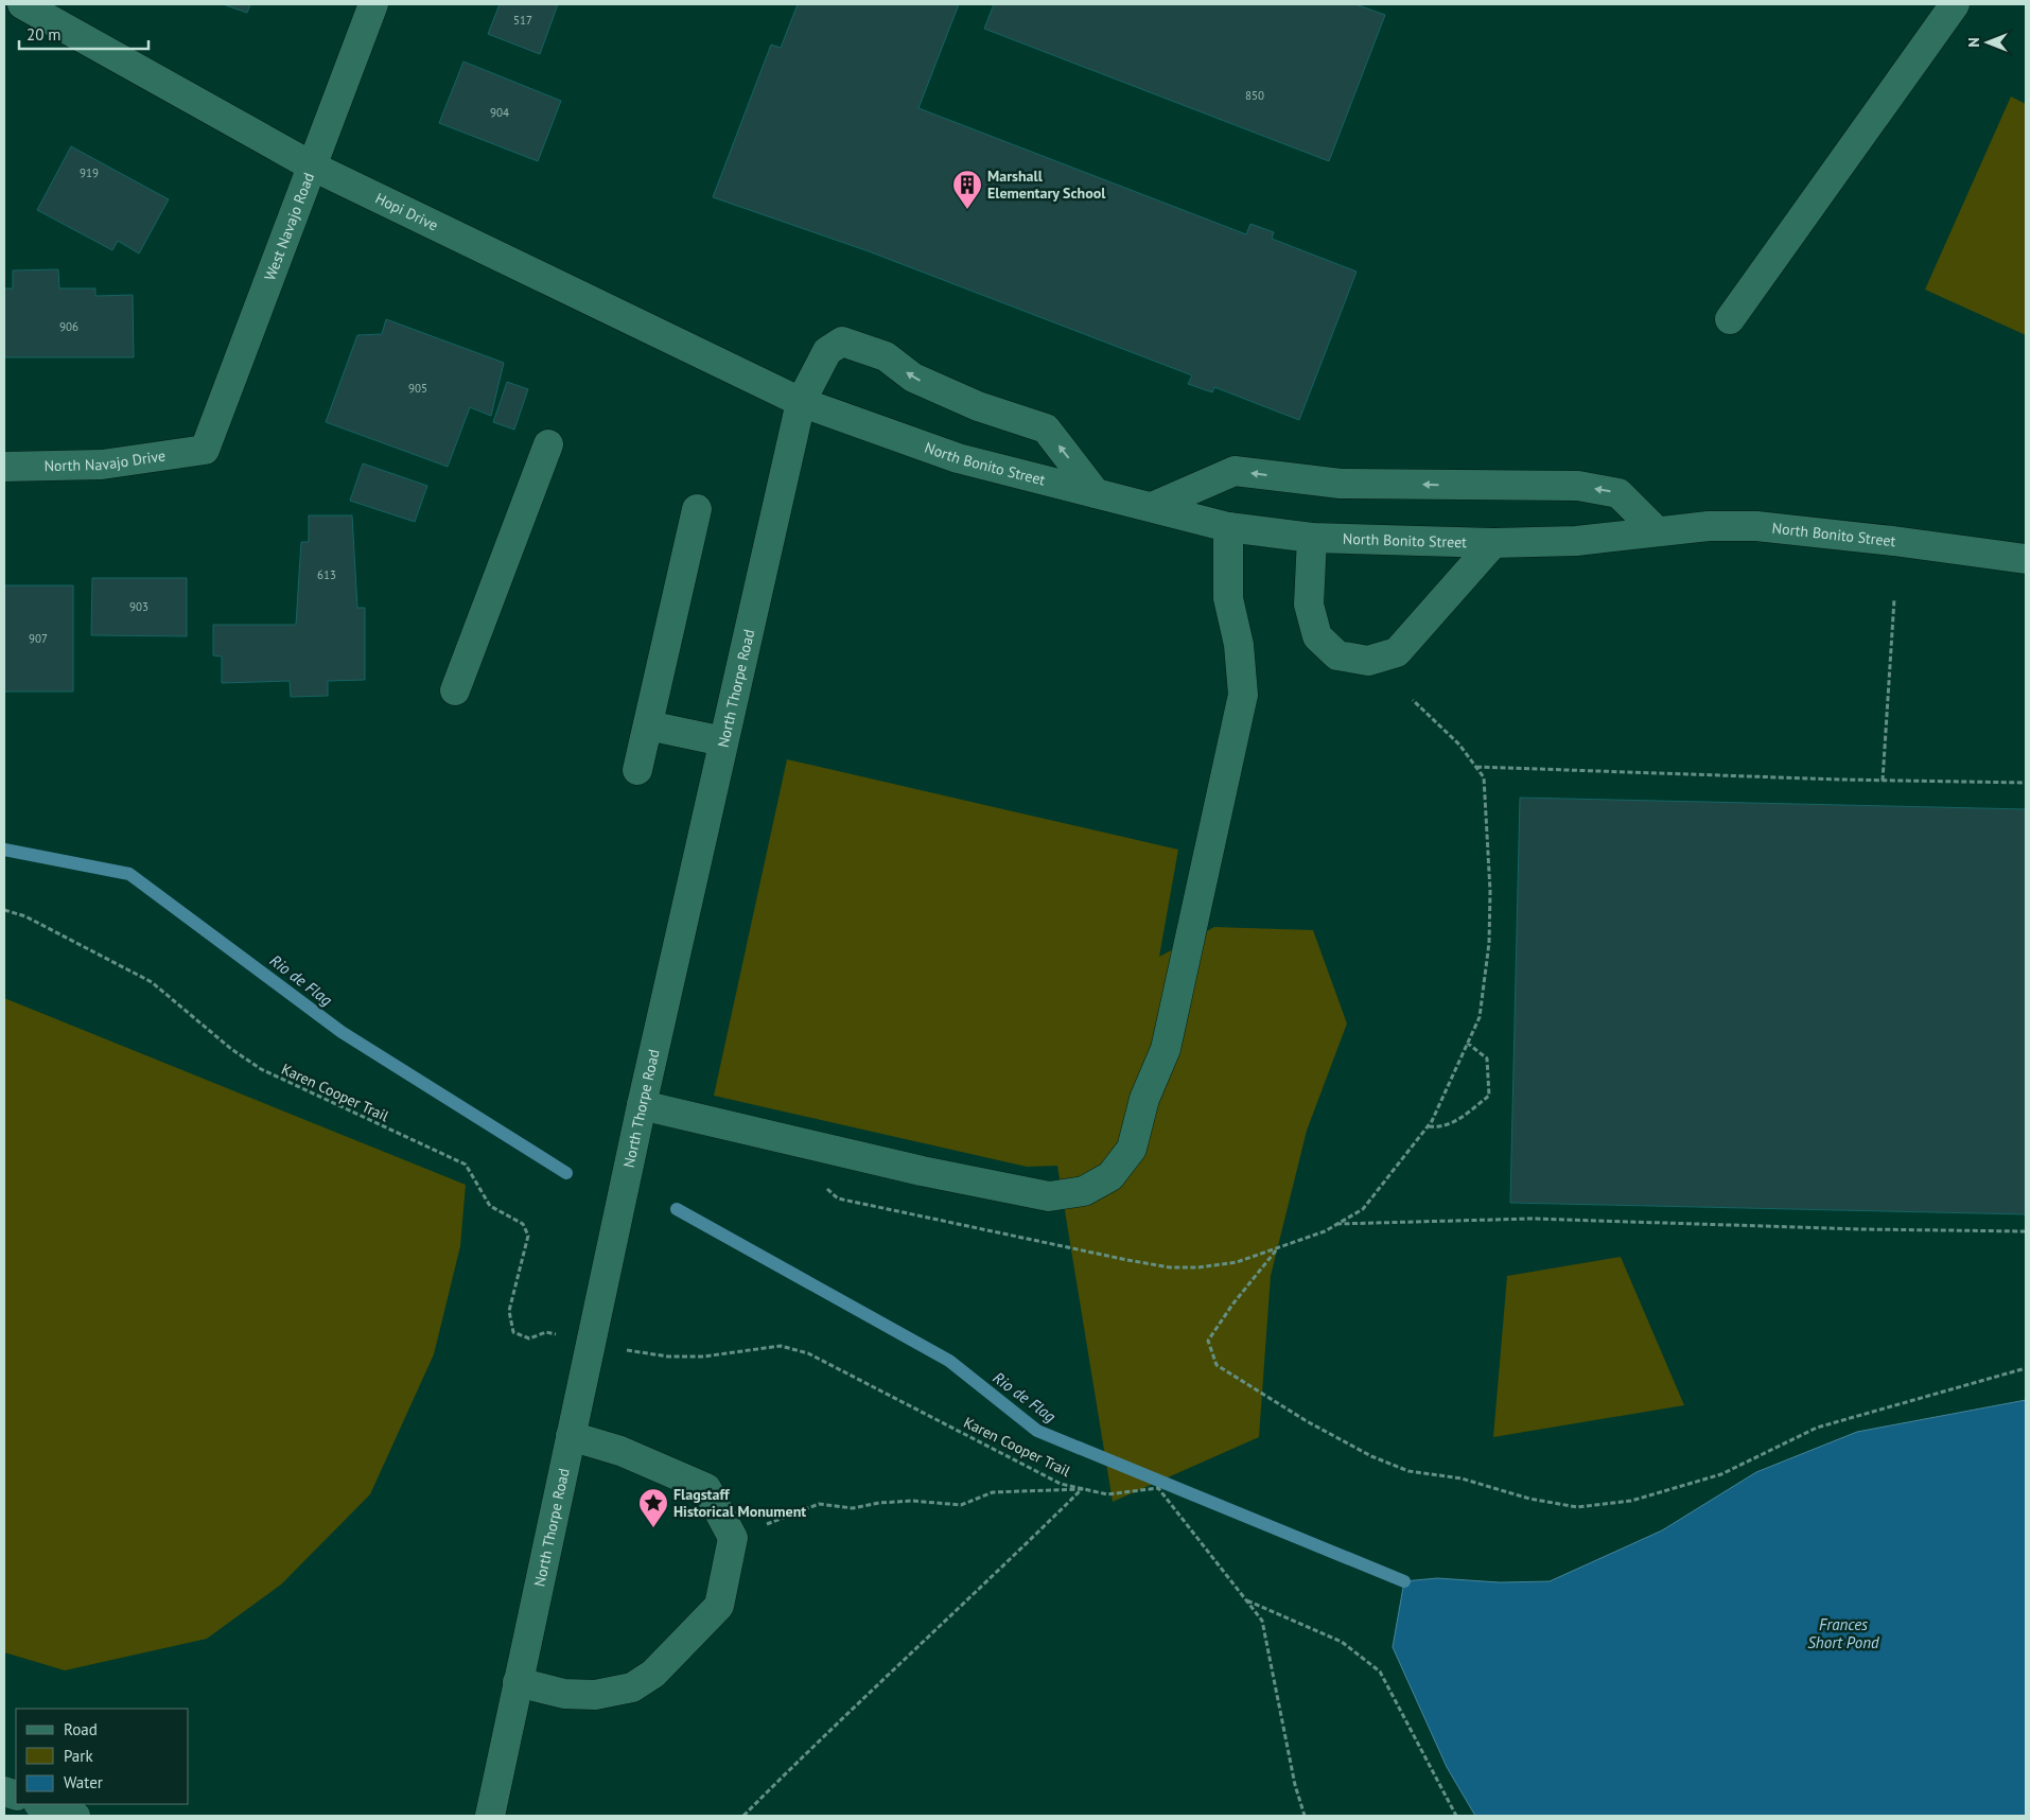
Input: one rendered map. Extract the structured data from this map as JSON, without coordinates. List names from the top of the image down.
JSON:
{
  "streets": {
    "street": [
      "Hopi Drive",
      "West Navajo Road",
      "North Navajo Drive",
      "North Bonito Street",
      "North Thorpe Road"
    ],
    "path": ["Karen Cooper Trail"]
  },
  "crossings": [
    ["Hopi Drive", "West Navajo Road"],
    ["Hopi Drive", "North Bonito Street"],
    ["Hopi Drive", "North Thorpe Road"],
    ["West Navajo Road", "North Navajo Drive"],
    ["North Bonito Street", "North Thorpe Road"]
  ],
  "water": ["Rio de Flag", "Frances Short Pond"],
  "places": {
    "building": ["Marshall Elementary School"],
    "place": ["Flagstaff Historical Monument"]
  },
  "house_numbers": [
    "517",
    "850",
    "904",
    "919",
    "906",
    "905",
    "613",
    "903",
    "907"
  ],
  "legend": ["Road", "Park", "Water"],
  "scale_bar": "20 m",
  "north": "left"
}
